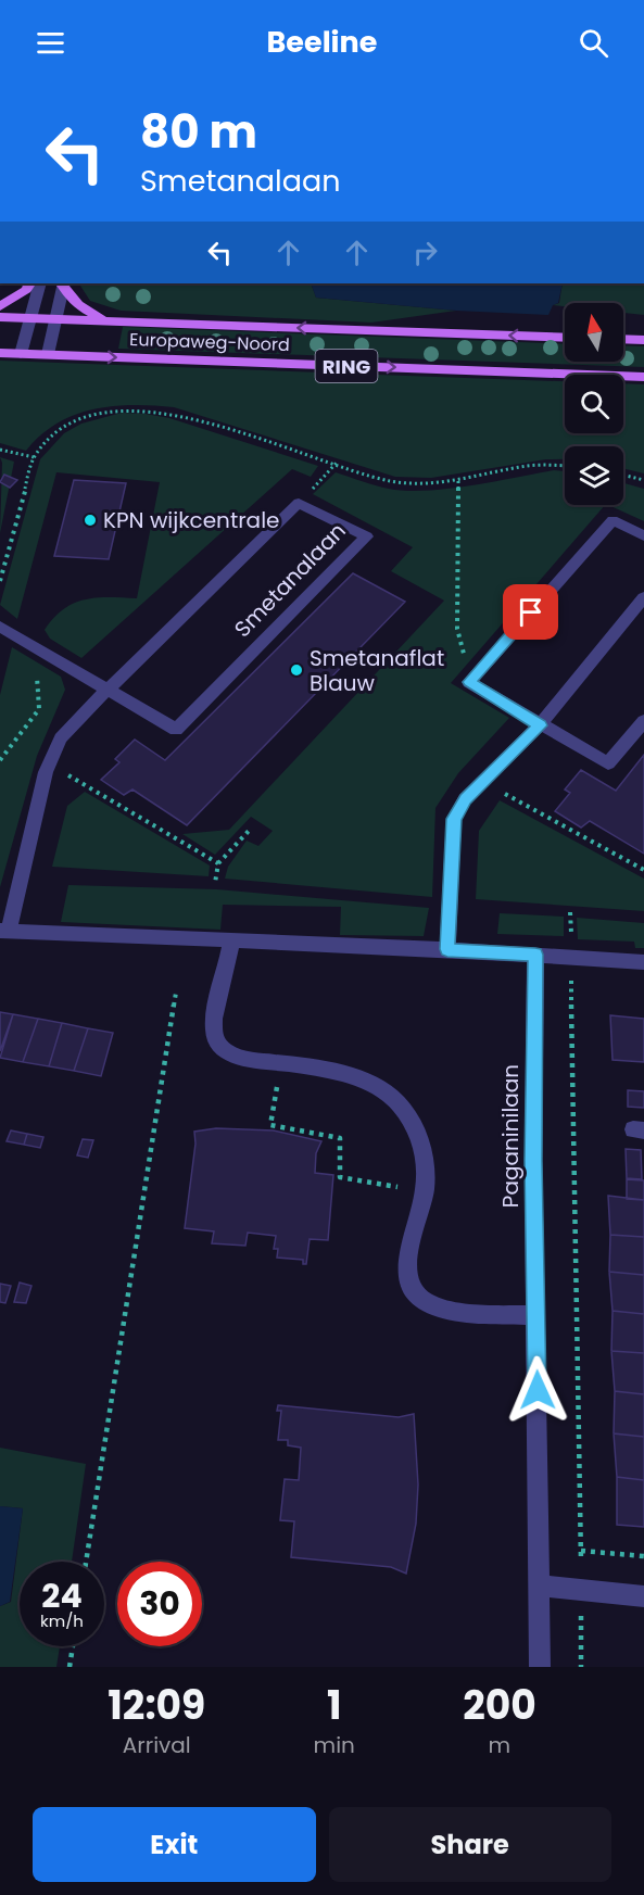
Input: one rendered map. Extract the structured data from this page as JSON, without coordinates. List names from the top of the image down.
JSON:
{
  "streets": {
    "main road": ["Europaweg-Noord", "RING"],
    "street": ["Smetanalaan", "Paganinilaan"]
  },
  "places": ["KPN wijkcentrale", "Smetanaflat Blauw"],
  "north": "top",
  "page": {
    "header": "Beeline",
    "turn": ["80 m", "Smetanalaan"],
    "speed": "24 km/h",
    "limit": "30",
    "eta": [
      "12:09",
      "Arrival",
      "1",
      "min",
      "200",
      "m"
    ],
    "buttons": ["Exit", "Share"]
  }
}
